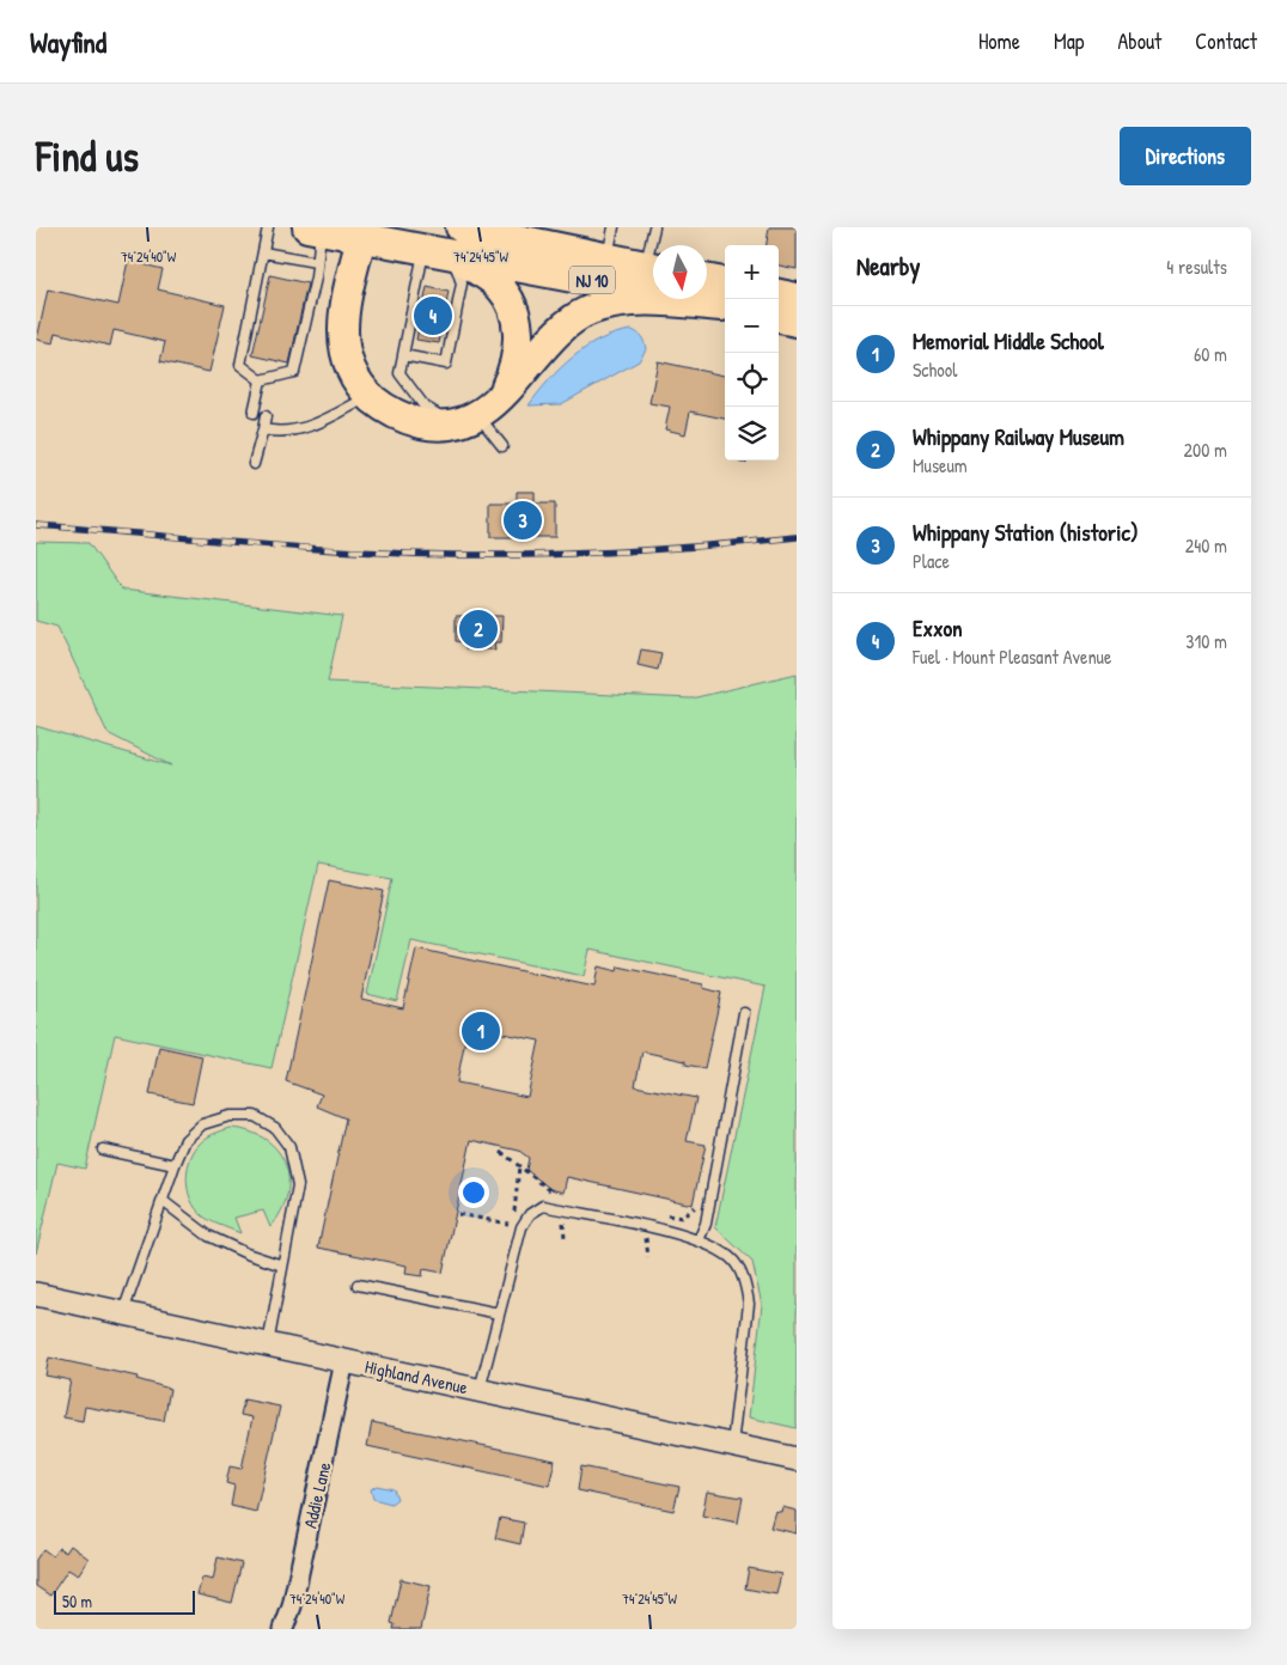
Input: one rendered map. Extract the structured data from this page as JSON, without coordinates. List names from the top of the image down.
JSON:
{
  "streets": {
    "main road": ["NJ 10"],
    "street": ["Highland Avenue", "Addie Lane"]
  },
  "crossings": [
    ["Highland Avenue", "Addie Lane"]
  ],
  "scale_bar": "50 m",
  "north": "bottom",
  "page": {
    "header": "Wayfind",
    "nav": [
      "Home",
      "Map",
      "About",
      "Contact"
    ],
    "buttons": "Directions",
    "title": "Find us",
    "heading": ["Nearby", "4 results"],
    "map_buttons": ["+", "−"],
    "pins": [
      "4",
      "3",
      "2",
      "1"
    ],
    "list": [
      {
        "mark": "1",
        "name": "Memorial Middle School",
        "note": "School",
        "value": "60 m"
      },
      {
        "mark": "2",
        "name": "Whippany Railway Museum",
        "note": "Museum",
        "value": "200 m"
      },
      {
        "mark": "3",
        "name": "Whippany Station (historic)",
        "note": "Place",
        "value": "240 m"
      },
      {
        "mark": "4",
        "name": "Exxon",
        "note": "Fuel · Mount Pleasant Avenue",
        "value": "310 m"
      }
    ],
    "scale": "50 m"
  },
  "coordinates": ["74°24'40\"W", "74°24'45\"W"]
}
